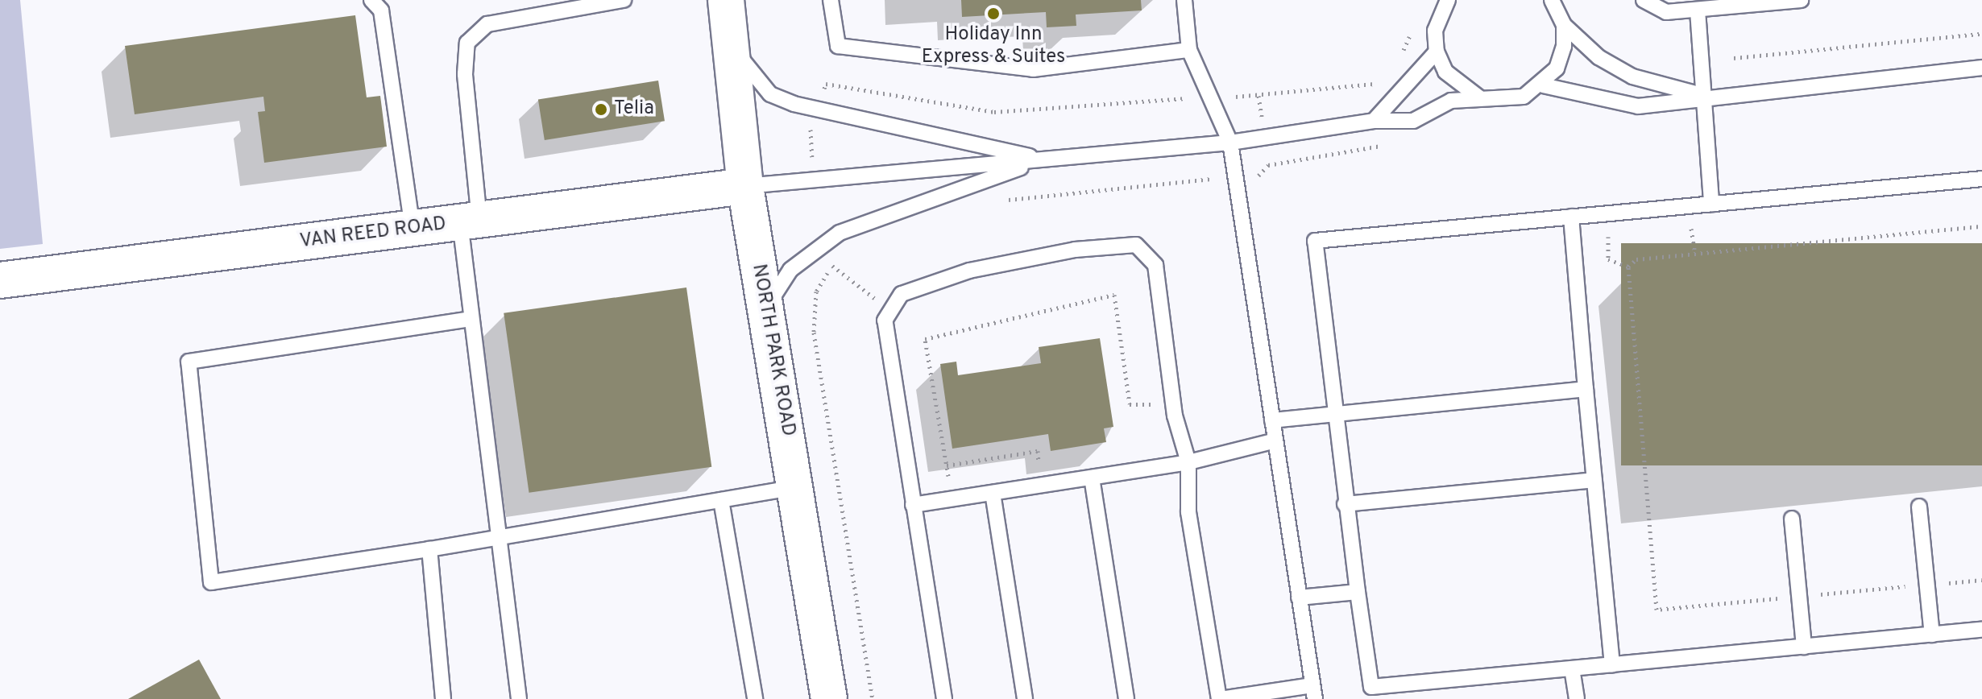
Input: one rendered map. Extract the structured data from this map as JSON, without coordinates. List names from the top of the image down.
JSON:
{
  "streets": {
    "street": ["VAN REED ROAD", "NORTH PARK ROAD"]
  },
  "crossings": [
    ["VAN REED ROAD", "NORTH PARK ROAD"]
  ],
  "places": ["Holiday Inn Express & Suites", "Telia"]
}
